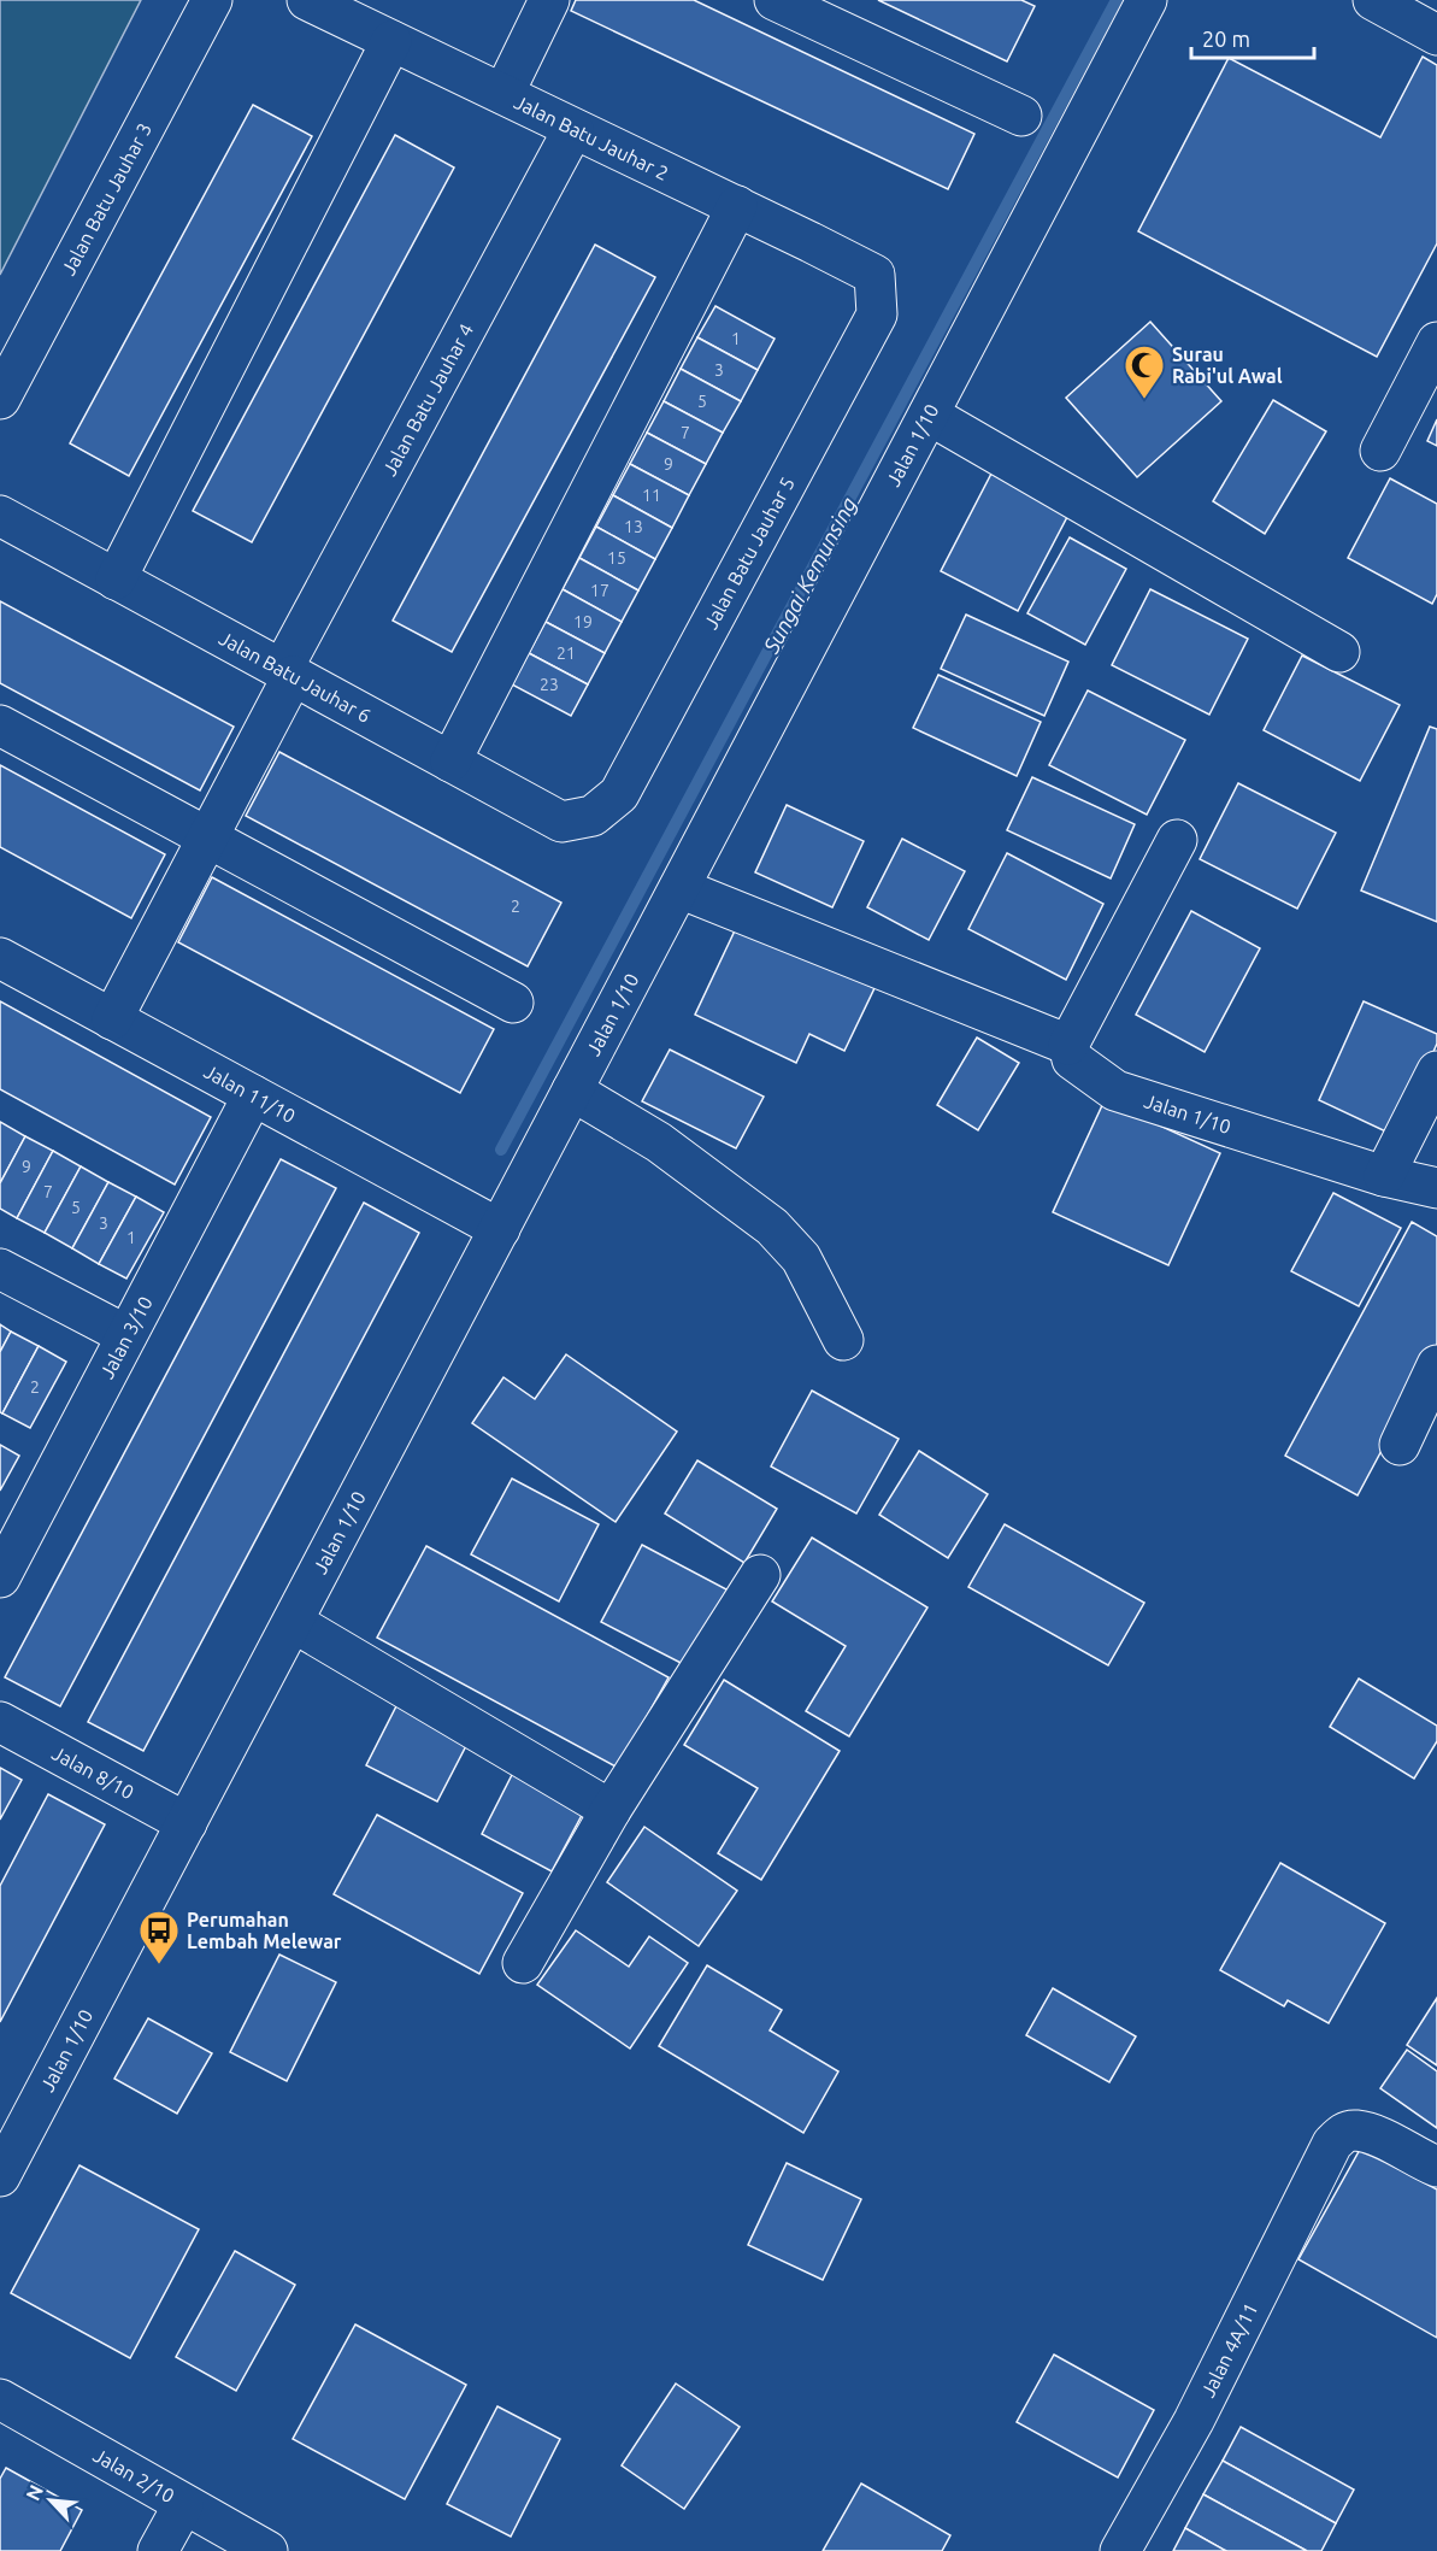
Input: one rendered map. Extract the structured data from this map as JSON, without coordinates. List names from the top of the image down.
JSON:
{
  "streets": {
    "street": [
      "Jalan Batu Jauhar 2",
      "Jalan Batu Jauhar 3",
      "Jalan Batu Jauhar 4",
      "Jalan 1/10",
      "Jalan Batu Jauhar 5",
      "Jalan Batu Jauhar 6",
      "Jalan 11/10",
      "Jalan 3/10",
      "Jalan 8/10",
      "Jalan 4A/11",
      "Jalan 2/10"
    ]
  },
  "crossings": [
    ["Jalan Batu Jauhar 2", "Jalan Batu Jauhar 4"],
    ["Jalan Batu Jauhar 2", "Jalan Batu Jauhar 5"],
    ["Jalan Batu Jauhar 4", "Jalan Batu Jauhar 6"],
    ["Jalan Batu Jauhar 4", "Jalan 11/10"],
    ["Jalan 1/10", "Jalan 11/10"],
    ["Jalan 1/10", "Jalan 8/10"],
    ["Jalan Batu Jauhar 5", "Jalan Batu Jauhar 6"],
    ["Jalan 11/10", "Jalan 3/10"]
  ],
  "water": ["Sungai Kemunsing"],
  "places": {
    "mosque": ["Surau Rabi'ul Awal"],
    "bus stop": ["Perumahan Lembah Melewar"]
  },
  "house_numbers": [
    "1",
    "3",
    "5",
    "7",
    "9",
    "11",
    "13",
    "15",
    "17",
    "19",
    "21",
    "23",
    "2",
    "9",
    "7",
    "5",
    "3",
    "1",
    "2"
  ],
  "scale_bar": "20 m",
  "north": "top left"
}
